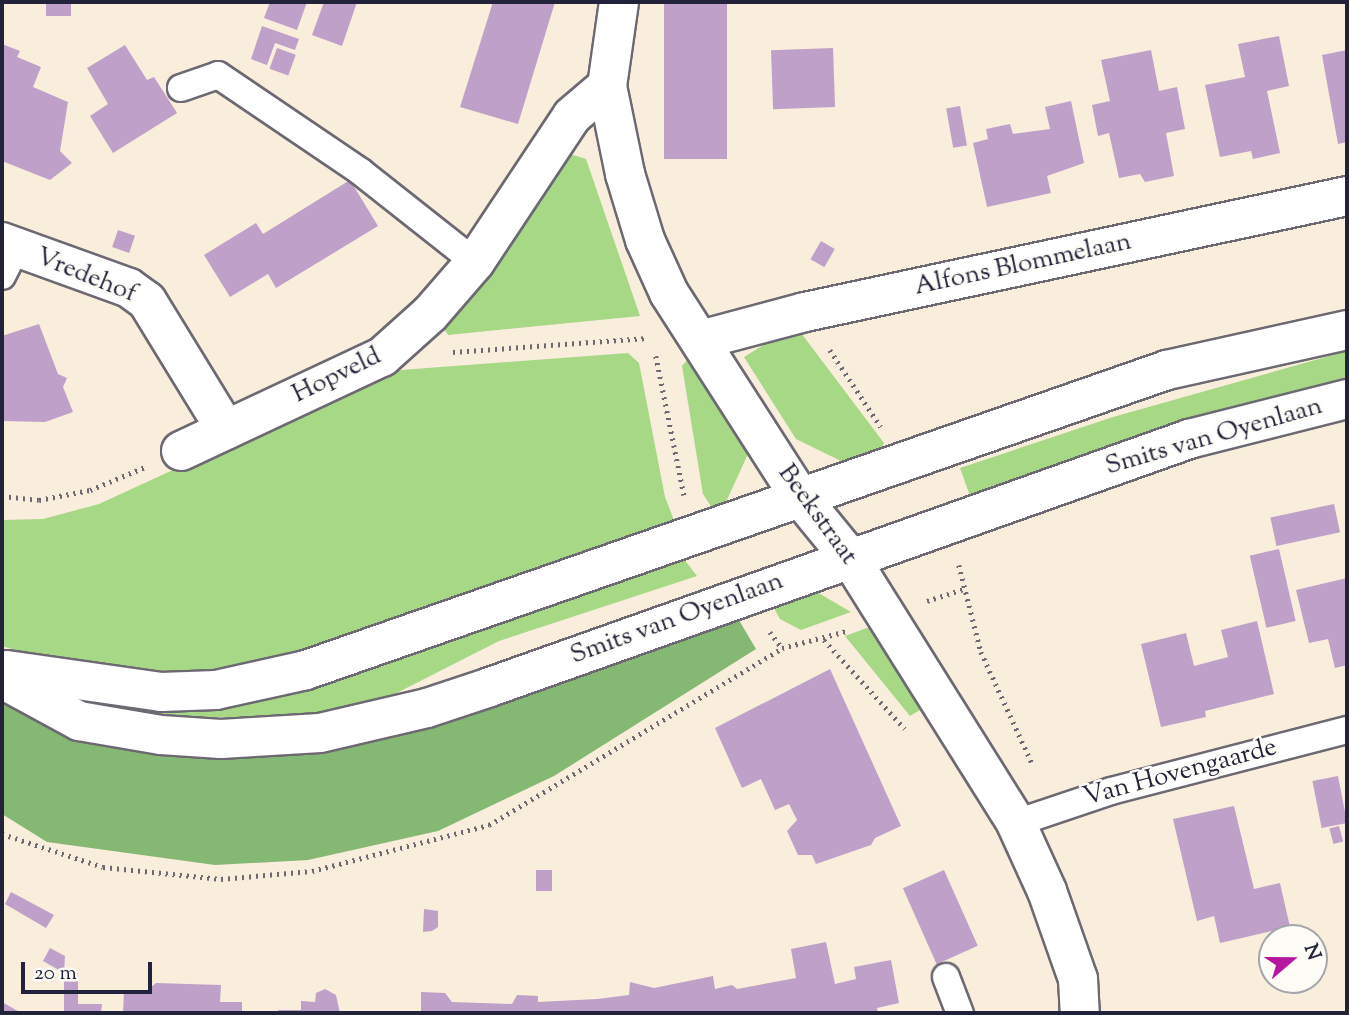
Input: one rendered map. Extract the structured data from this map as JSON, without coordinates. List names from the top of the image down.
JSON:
{
  "streets": {
    "main road": [
      "Alfons Blommelaan",
      "Vredehof",
      "Hopveld",
      "Smits van Oyenlaan",
      "Beekstraat"
    ],
    "lane": ["Van Hovengaarde"]
  },
  "crossings": [
    ["Alfons Blommelaan", "Beekstraat"],
    ["Vredehof", "Hopveld"],
    ["Hopveld", "Beekstraat"],
    ["Smits van Oyenlaan", "Beekstraat"],
    ["Beekstraat", "Van Hovengaarde"]
  ],
  "scale_bar": "20 m",
  "north": "right"
}
